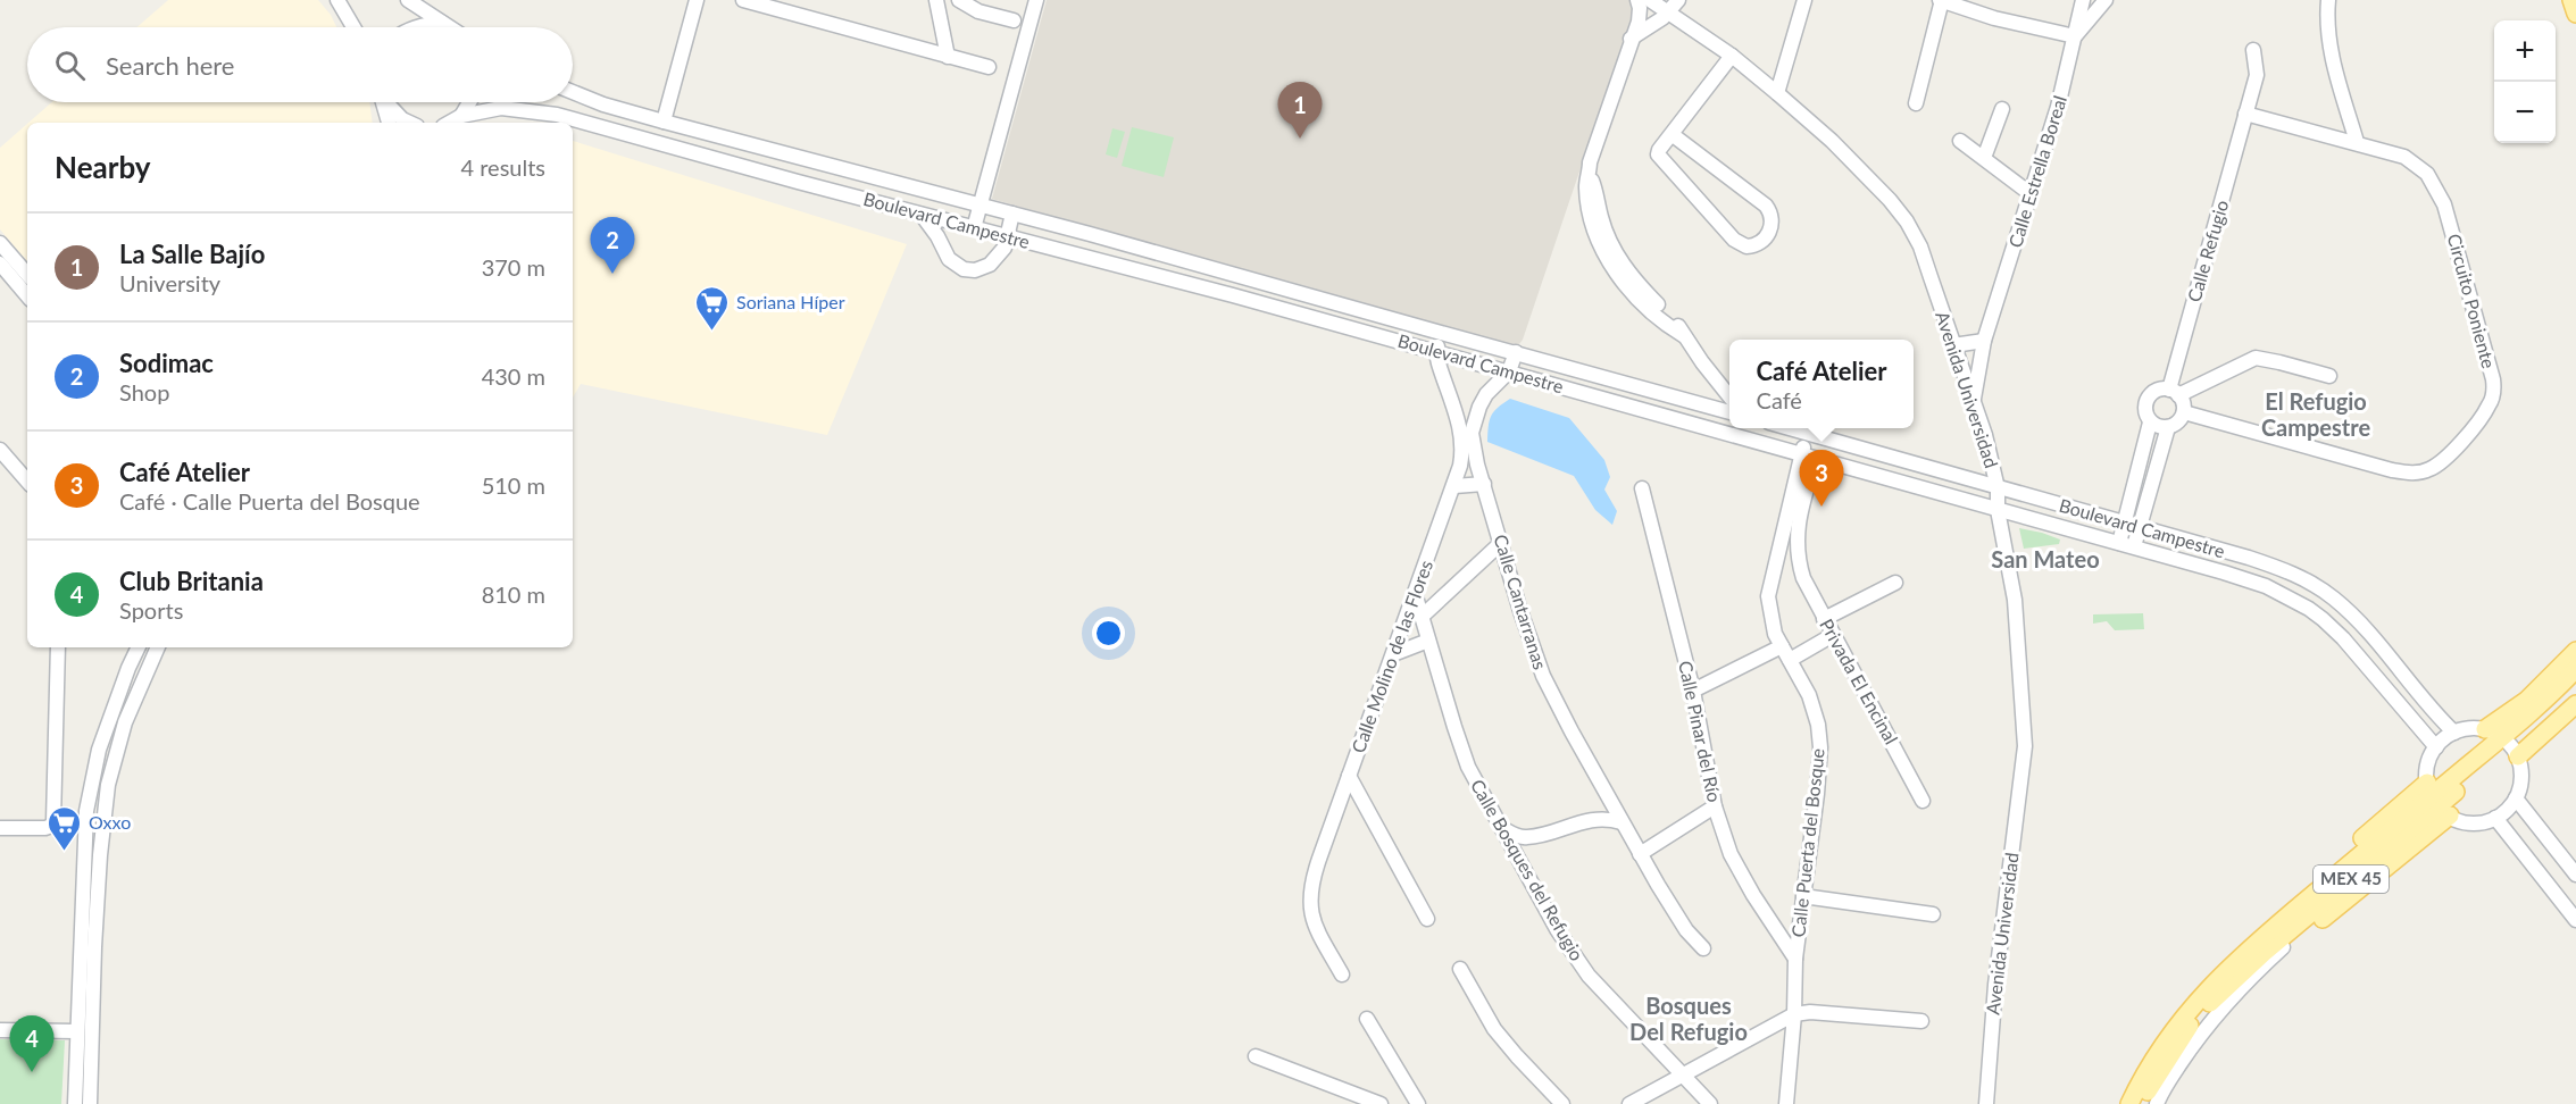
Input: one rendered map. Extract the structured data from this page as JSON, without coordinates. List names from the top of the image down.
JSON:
{
  "streets": {
    "main road": ["MEX 45"],
    "street": [
      "Calle Estrella Boreal",
      "Boulevard Campestre",
      "Calle Refugio",
      "Circuito Poniente",
      "Avenida Universidad",
      "Calle Cantarranas",
      "Calle Molino de las Flores",
      "Privada El Encinal",
      "Calle Pinar del Río",
      "Calle Puerta del Bosque",
      "Calle Bosques del Refugio"
    ]
  },
  "crossings": [
    ["Calle Estrella Boreal", "Avenida Universidad"],
    ["Boulevard Campestre", "Avenida Universidad"],
    ["Boulevard Campestre", "Calle Cantarranas"],
    ["Boulevard Campestre", "Calle Molino de las Flores"],
    ["Boulevard Campestre", "Calle Puerta del Bosque"],
    ["Calle Refugio", "Circuito Poniente"],
    ["Calle Molino de las Flores", "Calle Bosques del Refugio"],
    ["Privada El Encinal", "Calle Puerta del Bosque"],
    ["Calle Pinar del Río", "Calle Puerta del Bosque"]
  ],
  "districts": ["El Refugio Campestre", "San Mateo", "Bosques Del Refugio"],
  "places": {
    "supermarket": ["Soriana Híper", "Oxxo"]
  },
  "page": {
    "map_buttons": ["+", "−"],
    "search": "Search here",
    "pins": [
      "1",
      "2",
      "3",
      "4"
    ],
    "heading": ["Nearby", "4 results"],
    "list": [
      {
        "mark": "1",
        "name": "La Salle Bajío",
        "note": "University",
        "value": "370 m"
      },
      {
        "mark": "2",
        "name": "Sodimac",
        "note": "Shop",
        "value": "430 m"
      },
      {
        "mark": "3",
        "name": "Café Atelier",
        "note": "Café · Calle Puerta del Bosque",
        "value": "510 m"
      },
      {
        "mark": "4",
        "name": "Club Britania",
        "note": "Sports",
        "value": "810 m"
      }
    ],
    "popup": ["Café Atelier", "Café"]
  }
}
